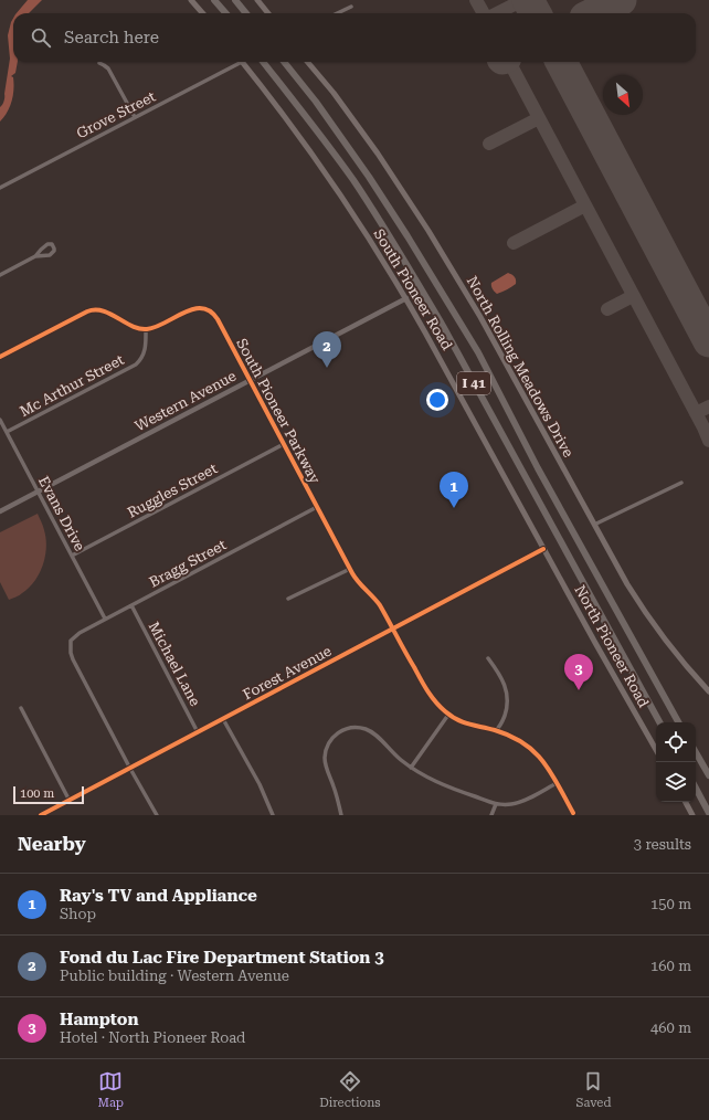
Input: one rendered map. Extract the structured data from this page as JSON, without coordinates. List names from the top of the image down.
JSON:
{
  "streets": {
    "highway": ["I 41"],
    "main road": ["South Pioneer Road", "North Rolling Meadows Drive", "North Pioneer Road"],
    "street": [
      "Grove Street",
      "Mc Arthur Street",
      "Western Avenue",
      "South Pioneer Parkway",
      "Ruggles Street",
      "Evans Drive",
      "Bragg Street",
      "Michael Lane",
      "Forest Avenue"
    ]
  },
  "crossings": [
    ["South Pioneer Road", "Western Avenue"],
    ["South Pioneer Road", "North Pioneer Road"],
    ["South Pioneer Road", "Forest Avenue"],
    ["Mc Arthur Street", "South Pioneer Parkway"],
    ["Mc Arthur Street", "Evans Drive"],
    ["Western Avenue", "South Pioneer Parkway"],
    ["Western Avenue", "Evans Drive"],
    ["South Pioneer Parkway", "Ruggles Street"],
    ["South Pioneer Parkway", "Bragg Street"],
    ["South Pioneer Parkway", "Forest Avenue"],
    ["Ruggles Street", "Evans Drive"],
    ["Evans Drive", "Bragg Street"],
    ["Bragg Street", "Michael Lane"],
    ["Bragg Street", "Forest Avenue"],
    ["North Pioneer Road", "Forest Avenue"],
    ["Michael Lane", "Forest Avenue"]
  ],
  "scale_bar": "100 m",
  "north": "bottom right",
  "page": {
    "search": "Search here",
    "pins": ["2", "1", "3"],
    "scale": "100 m",
    "heading": ["Nearby", "3 results"],
    "list": [
      {
        "mark": "1",
        "name": "Ray's TV and Appliance",
        "note": "Shop",
        "value": "150 m"
      },
      {
        "mark": "2",
        "name": "Fond du Lac Fire Department Station 3",
        "note": "Public building · Western Avenue",
        "value": "160 m"
      },
      {
        "mark": "3",
        "name": "Hampton",
        "note": "Hotel · North Pioneer Road",
        "value": "460 m"
      }
    ],
    "nav": ["Map", "Directions", "Saved"]
  }
}
